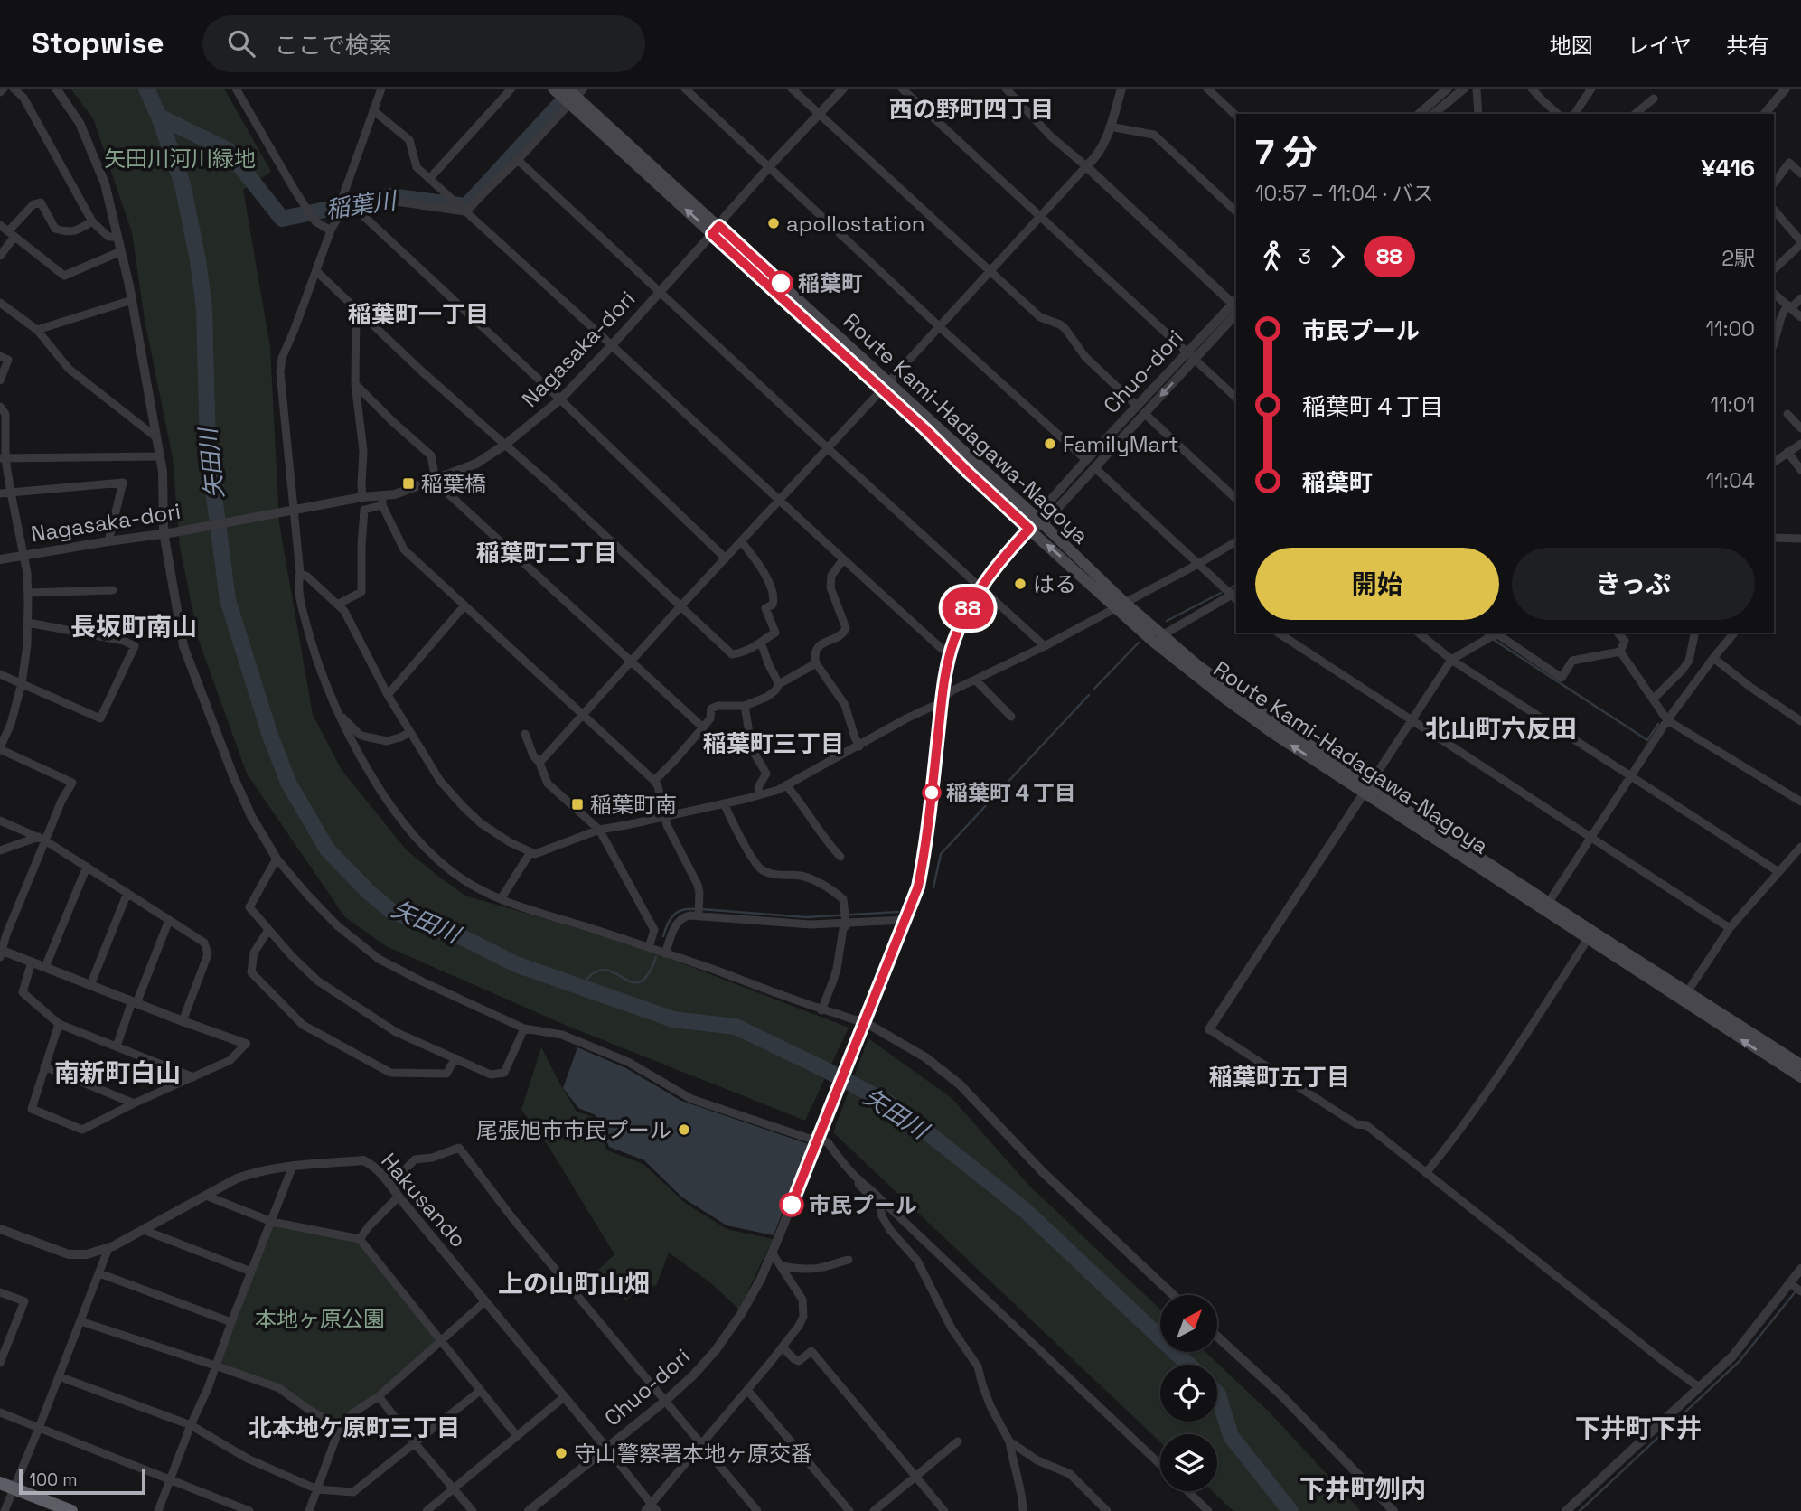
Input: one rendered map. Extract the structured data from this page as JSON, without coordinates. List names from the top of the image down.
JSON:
{
  "streets": {
    "main road": ["Route Kami-Hadagawa-Nagoya"],
    "street": ["Nagasaka-dori", "Chuo-dori", "Hakusando"]
  },
  "crossings": [
    ["Nagasaka-dori", "Route Kami-Hadagawa-Nagoya"],
    ["Chuo-dori", "Route Kami-Hadagawa-Nagoya"],
    ["Chuo-dori", "Hakusando"]
  ],
  "districts": [
    "西の野町四丁目",
    "稲葉町一丁目",
    "稲葉町二丁目",
    "長坂町南山",
    "北山町六反田",
    "稲葉町三丁目",
    "南新町白山",
    "稲葉町五丁目",
    "上の山町山畑",
    "北本地ケ原町三丁目",
    "下井町下井",
    "下井町刎内"
  ],
  "water": ["稲葉川", "矢田川"],
  "parks": ["矢田川河川緑地", "本地ヶ原公園"],
  "places": {
    "other": [
      "apollostation",
      "稲葉町",
      "FamilyMart",
      "はる",
      "稲葉町４丁目",
      "尾張旭市市民プール",
      "市民プール",
      "守山警察署本地ヶ原交番"
    ],
    "transit": ["稲葉橋", "稲葉町南"]
  },
  "lines": ["bus line 88"],
  "scale_bar": "100 m",
  "north": "top right",
  "page": {
    "header": "Stopwise",
    "search": "ここで検索",
    "nav": ["地図", "レイヤ", "共有"],
    "on_map": "88",
    "heading": ["7 分", "10:57 – 11:04 · バス", "¥416"],
    "legs": ["3", "88", "2駅"],
    "list": [
      {
        "name": "市民プール",
        "value": "11:00"
      },
      {
        "name": "稲葉町４丁目",
        "value": "11:01"
      },
      {
        "name": "稲葉町",
        "value": "11:04"
      }
    ],
    "buttons": ["開始", "きっぷ"],
    "scale": "100 m"
  }
}
